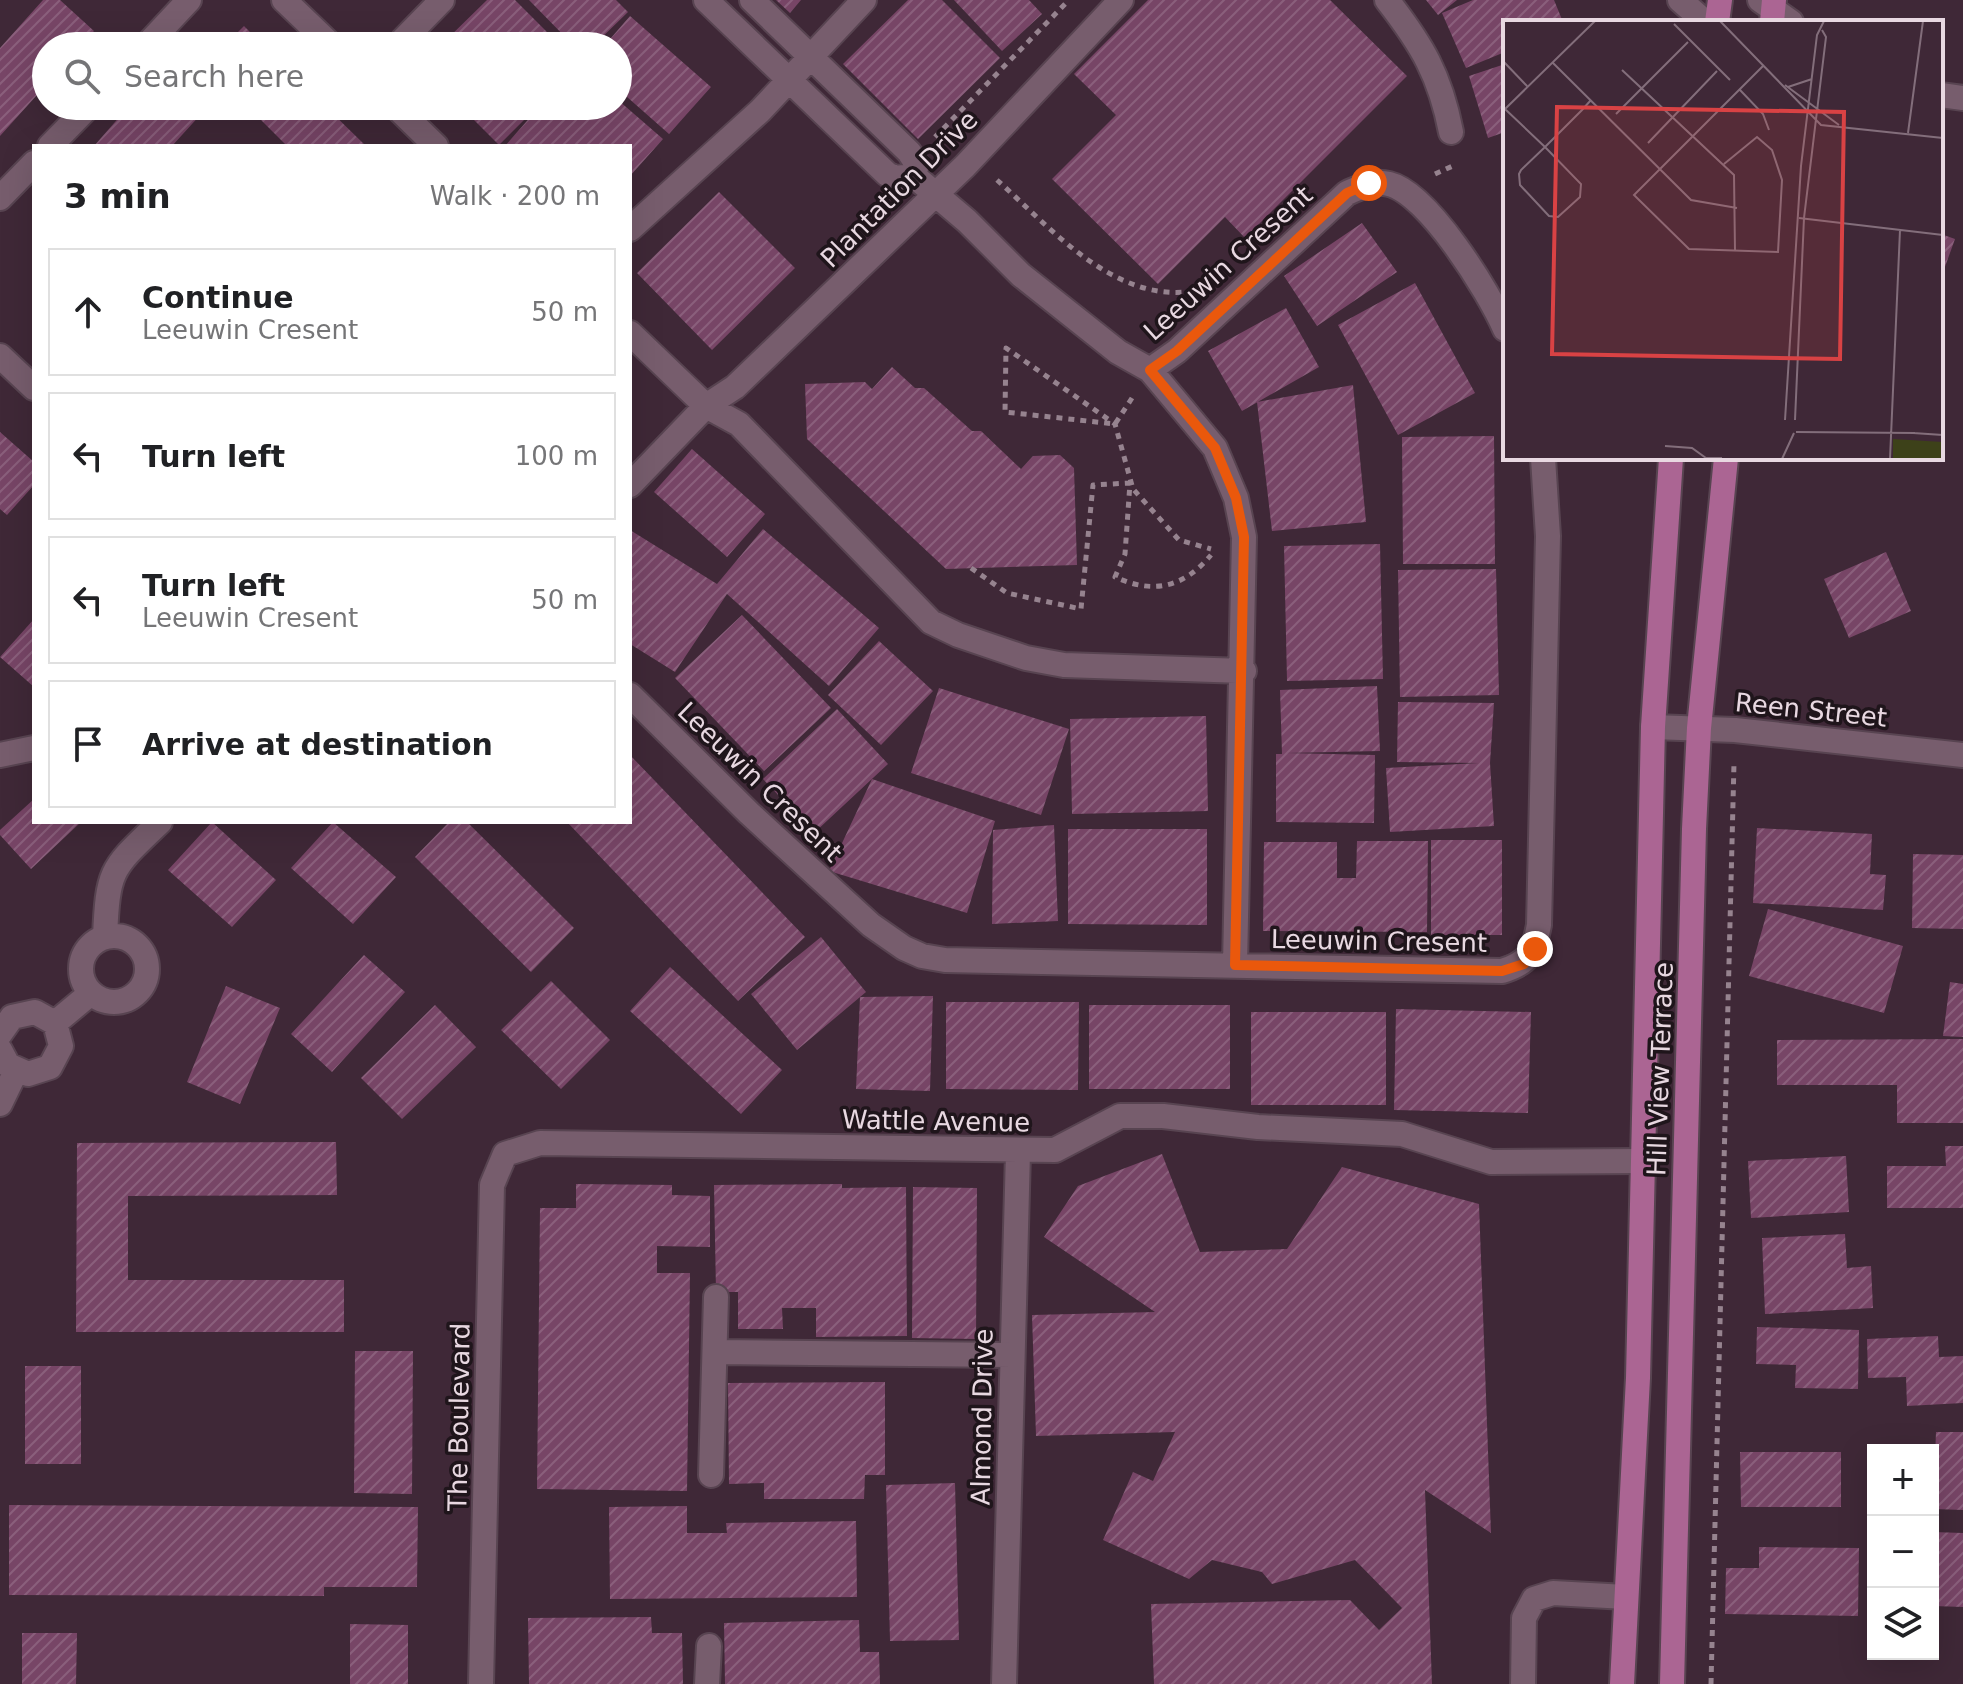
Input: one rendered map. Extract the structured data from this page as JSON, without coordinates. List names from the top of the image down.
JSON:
{
  "streets": {
    "main road": ["Hill View Terrace"],
    "street": [
      "Plantation Drive",
      "Leeuwin Cresent",
      "Reen Street",
      "Wattle Avenue",
      "The Boulevard",
      "Almond Drive"
    ]
  },
  "crossings": [
    ["Reen Street", "Hill View Terrace"],
    ["Hill View Terrace", "Wattle Avenue"],
    ["Wattle Avenue", "The Boulevard"],
    ["Wattle Avenue", "Almond Drive"]
  ],
  "page": {
    "search": "Search here",
    "heading": ["3 min", "Walk · 200 m"],
    "list": [
      ["Continue", "Leeuwin Cresent", "50 m"],
      ["Turn left", "100 m"],
      ["Turn left", "Leeuwin Cresent", "50 m"],
      "Arrive at destination"
    ],
    "map_buttons": ["+", "−"]
  }
}
